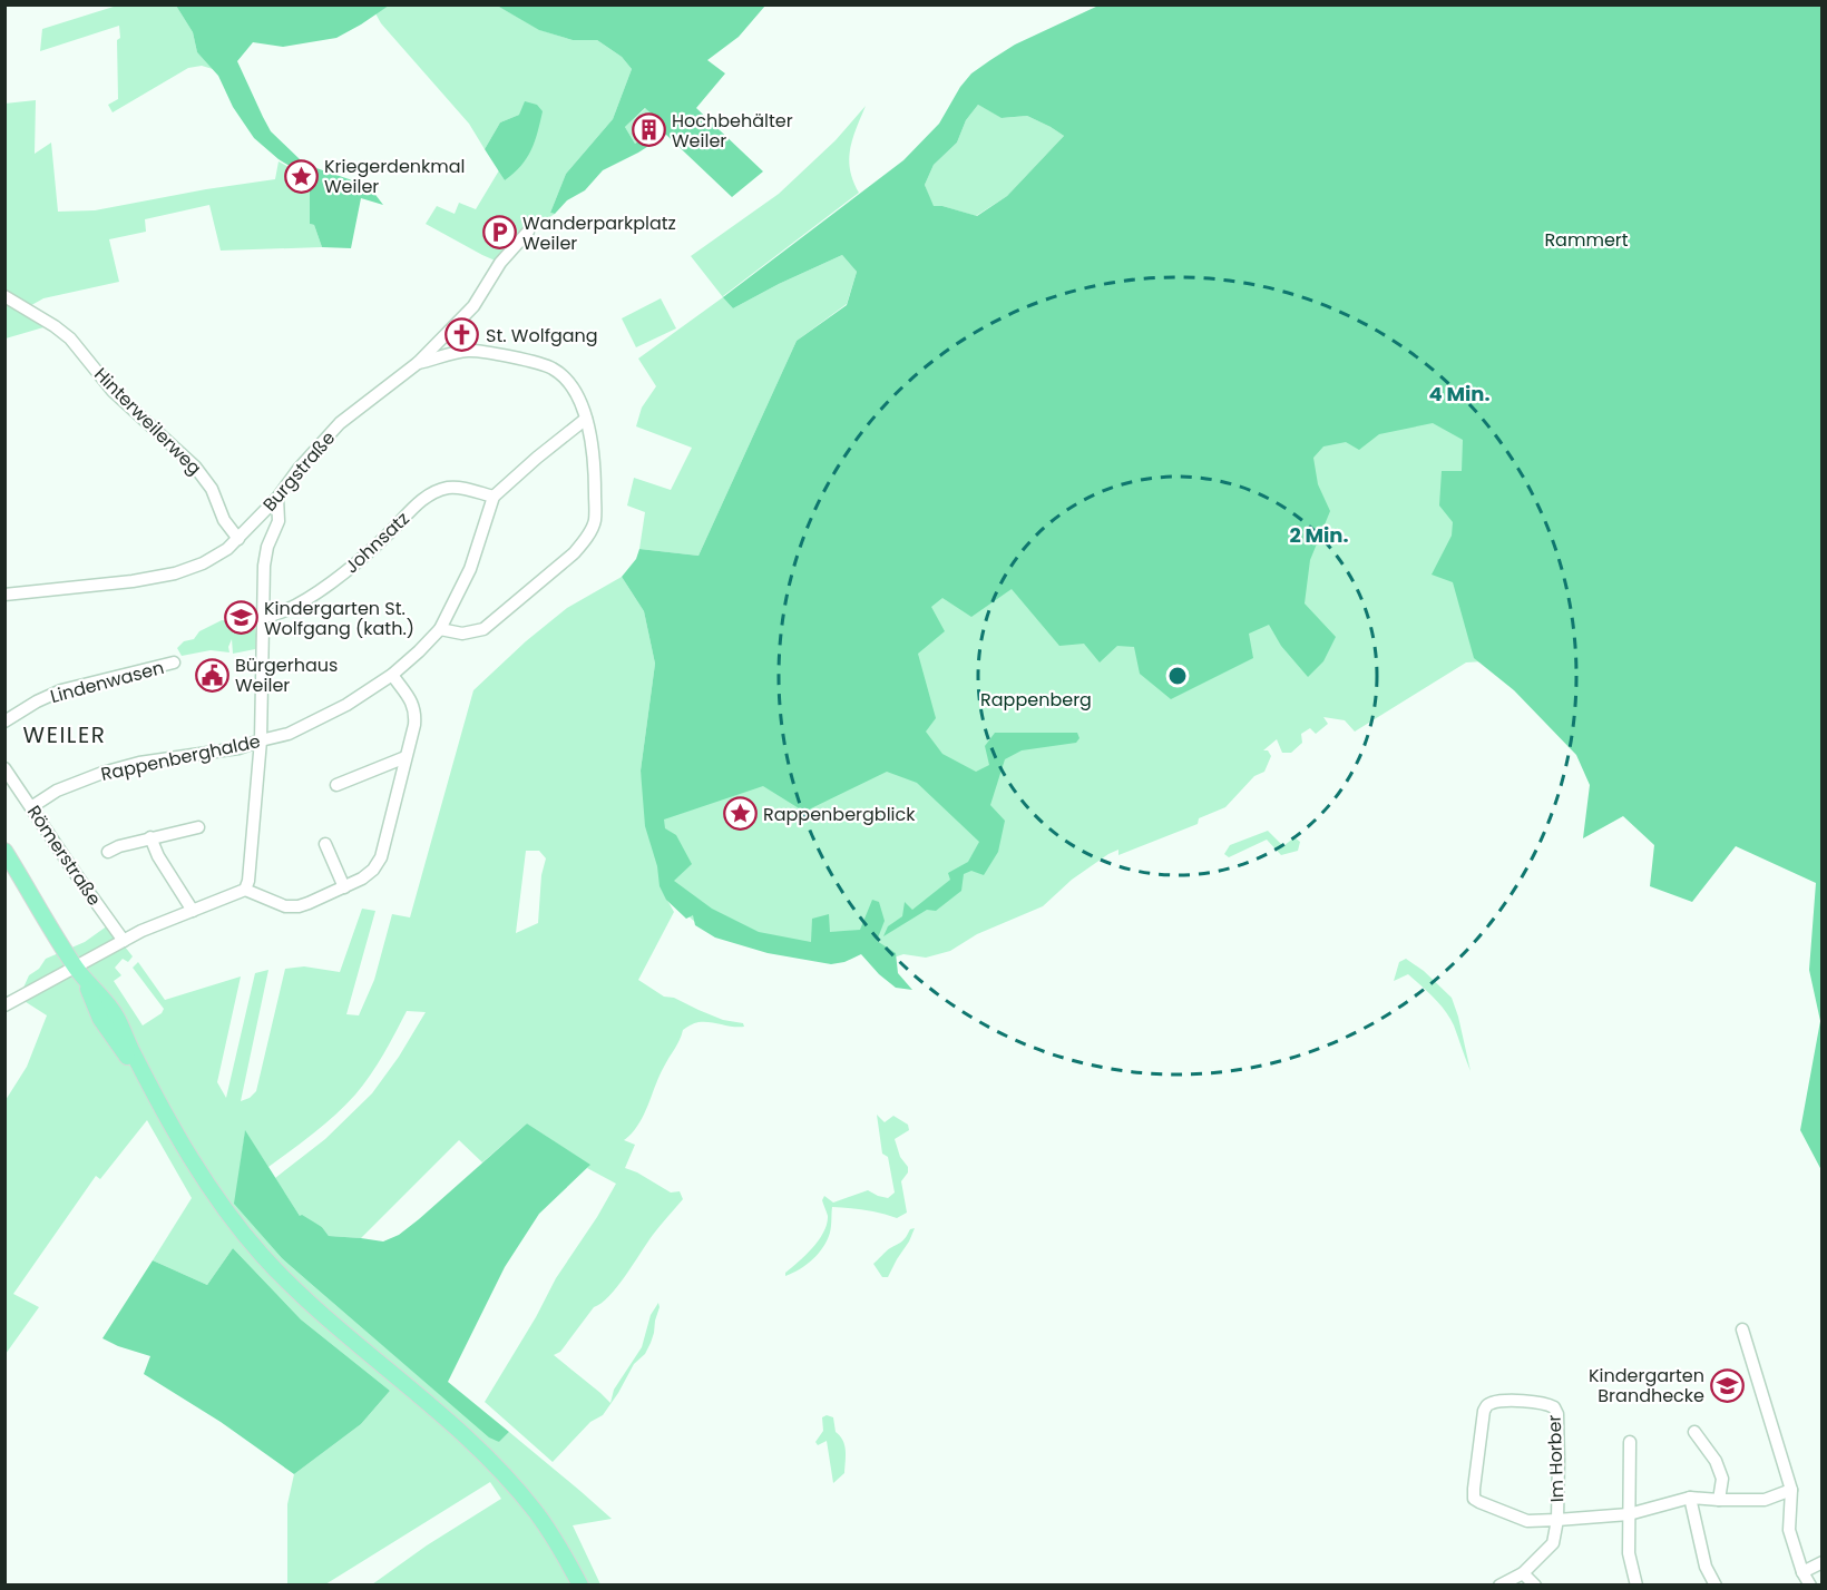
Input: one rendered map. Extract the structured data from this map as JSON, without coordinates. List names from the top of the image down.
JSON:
{
  "streets": {
    "street": [
      "Hinterweilerweg",
      "Burgstraße",
      "Johnsatz",
      "Lindenwasen",
      "Rappenberghalde",
      "Römerstraße",
      "Im Horber"
    ]
  },
  "crossings": [
    ["Hinterweilerweg", "Burgstraße"],
    ["Johnsatz", "Rappenberghalde"],
    ["Rappenberghalde", "Römerstraße"]
  ],
  "districts": ["WEILER"],
  "parks": ["Rammert", "Rappenberg"],
  "places": {
    "building": ["Hochbehälter Weiler"],
    "place": ["Kriegerdenkmal Weiler", "Rappenbergblick"],
    "parking": ["Wanderparkplatz Weiler"],
    "church": ["St. Wolfgang"],
    "school or university": ["Kindergarten St. Wolfgang (kath.)", "Kindergarten Brandhecke"],
    "public building": ["Bürgerhaus Weiler"]
  },
  "rings": ["4 Min.", "2 Min."]
}
